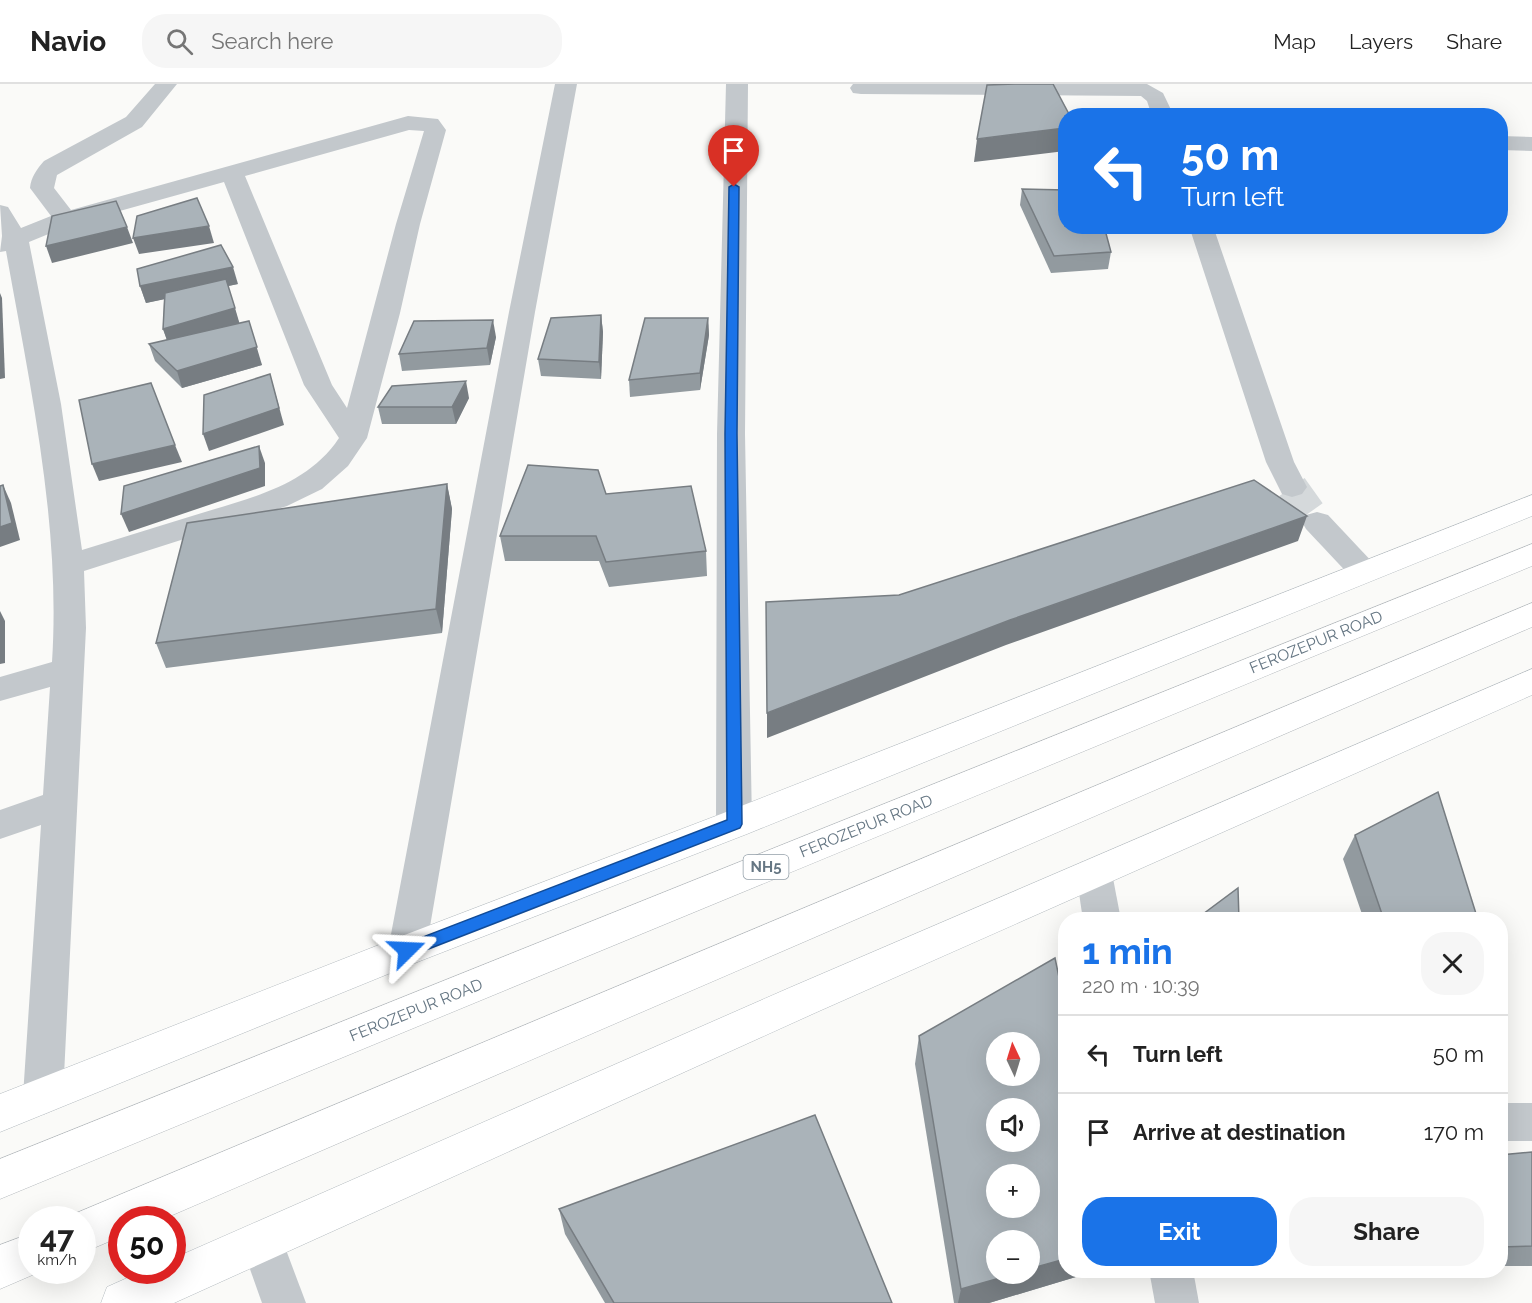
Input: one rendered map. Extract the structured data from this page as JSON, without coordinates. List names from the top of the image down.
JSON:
{
  "streets": {
    "main road": ["FEROZEPUR ROAD", "NH5"]
  },
  "north": "top",
  "page": {
    "header": "Navio",
    "search": "Search here",
    "nav": ["Map", "Layers", "Share"],
    "turn": ["50 m", "Turn left"],
    "heading": ["1 min", "220 m · 10:39"],
    "list": [
      {
        "name": "Turn left",
        "value": "50 m"
      },
      {
        "name": "Arrive at destination",
        "value": "170 m"
      }
    ],
    "map_buttons": ["+", "−"],
    "buttons": ["Exit", "Share"],
    "speed": "47 km/h",
    "limit": "50"
  }
}
